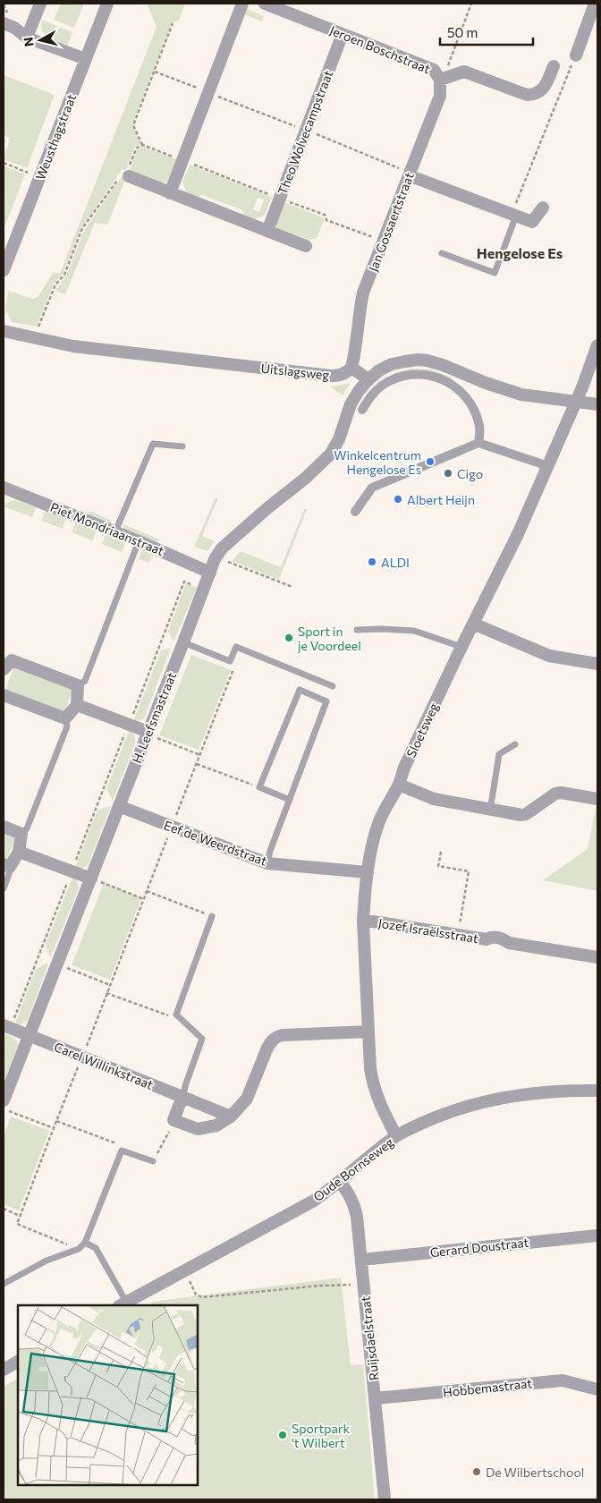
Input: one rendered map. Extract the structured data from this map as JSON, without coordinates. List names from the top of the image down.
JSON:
{
  "streets": {
    "street": [
      "Jeroen Boschstraat",
      "Theo Wolvecampstraat",
      "Weusthagstraat",
      "Jan Gossaertstraat",
      "Uitslagsweg",
      "Piet Mondriaanstraat",
      "H. Leefsmastraat",
      "Sloetsweg",
      "Eef de Weerdstraat",
      "Jozef Israëlsstraat",
      "Carel Willinkstraat",
      "Oude Bornseweg",
      "Gerard Doustraat",
      "Ruijsdaelstraat",
      "Hobbemastraat"
    ]
  },
  "crossings": [
    ["Jeroen Boschstraat", "Theo Wolvecampstraat"],
    ["Jeroen Boschstraat", "Jan Gossaertstraat"],
    ["Jan Gossaertstraat", "Uitslagsweg"],
    ["Piet Mondriaanstraat", "H. Leefsmastraat"],
    ["H. Leefsmastraat", "Eef de Weerdstraat"],
    ["H. Leefsmastraat", "Carel Willinkstraat"],
    ["Sloetsweg", "Eef de Weerdstraat"],
    ["Sloetsweg", "Jozef Israëlsstraat"],
    ["Sloetsweg", "Oude Bornseweg"],
    ["Oude Bornseweg", "Ruijsdaelstraat"],
    ["Gerard Doustraat", "Ruijsdaelstraat"],
    ["Ruijsdaelstraat", "Hobbemastraat"]
  ],
  "districts": ["Hengelose Es"],
  "places": [
    "Winkelcentrum Hengelose Es",
    "Cigo",
    "Albert Heijn",
    "ALDI",
    "Sport in je Voordeel",
    "Sportpark 't Wilbert",
    "De Wilbertschool"
  ],
  "scale_bar": "50 m",
  "north": "left"
}
